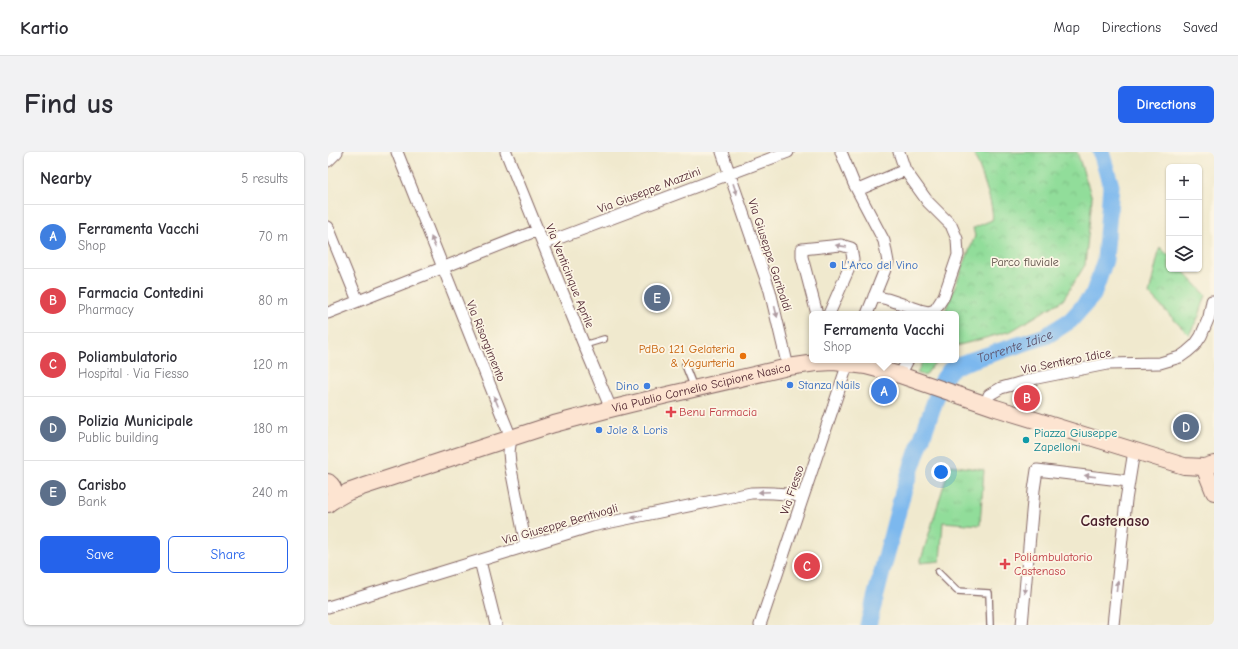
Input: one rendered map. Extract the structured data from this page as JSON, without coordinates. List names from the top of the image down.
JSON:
{
  "streets": {
    "street": [
      "Via Giuseppe Mazzini",
      "Via Giuseppe Garibaldi",
      "Via Venticinque Aprile",
      "Via Risorgimento",
      "Via Sentiero Idice",
      "Via Publio Cornelio Scipione Nasica",
      "Via Fiesso",
      "Via Giuseppe Bentivogli"
    ]
  },
  "crossings": [
    ["Via Giuseppe Mazzini", "Via Giuseppe Garibaldi"],
    ["Via Giuseppe Mazzini", "Via Venticinque Aprile"],
    ["Via Giuseppe Garibaldi", "Via Publio Cornelio Scipione Nasica"],
    ["Via Venticinque Aprile", "Via Publio Cornelio Scipione Nasica"],
    ["Via Risorgimento", "Via Publio Cornelio Scipione Nasica"],
    ["Via Risorgimento", "Via Giuseppe Bentivogli"],
    ["Via Sentiero Idice", "Via Publio Cornelio Scipione Nasica"],
    ["Via Fiesso", "Via Giuseppe Bentivogli"]
  ],
  "one_way": ["Via Giuseppe Garibaldi", "Via Risorgimento", "Via Giuseppe Bentivogli"],
  "districts": ["Castenaso"],
  "water": ["Torrente Idice"],
  "parks": ["Parco fluviale"],
  "places": {
    "other": [
      "L'Arco del Vino",
      "PdBo 121 Gelateria & Yogurteria",
      "Stanza Nails",
      "Dino",
      "Jole & Loris",
      "Piazza Giuseppe Zapelloni"
    ],
    "health": ["Benu Farmacia", "Poliambulatorio Castenaso"]
  },
  "page": {
    "header": "Kartio",
    "nav": ["Map", "Directions", "Saved"],
    "buttons": [
      "Directions",
      ["Save", "Share"]
    ],
    "title": "Find us",
    "heading": ["Nearby", "5 results"],
    "map_buttons": ["+", "−"],
    "list": [
      {
        "mark": "A",
        "name": "Ferramenta Vacchi",
        "note": "Shop",
        "value": "70 m"
      },
      {
        "mark": "B",
        "name": "Farmacia Contedini",
        "note": "Pharmacy",
        "value": "80 m"
      },
      {
        "mark": "C",
        "name": "Poliambulatorio",
        "note": "Hospital · Via Fiesso",
        "value": "120 m"
      },
      {
        "mark": "D",
        "name": "Polizia Municipale",
        "note": "Public building",
        "value": "180 m"
      },
      {
        "mark": "E",
        "name": "Carisbo",
        "note": "Bank",
        "value": "240 m"
      }
    ],
    "pins": [
      "E",
      "A",
      "B",
      "D",
      "C"
    ],
    "popup": ["Ferramenta Vacchi", "Shop"]
  }
}
